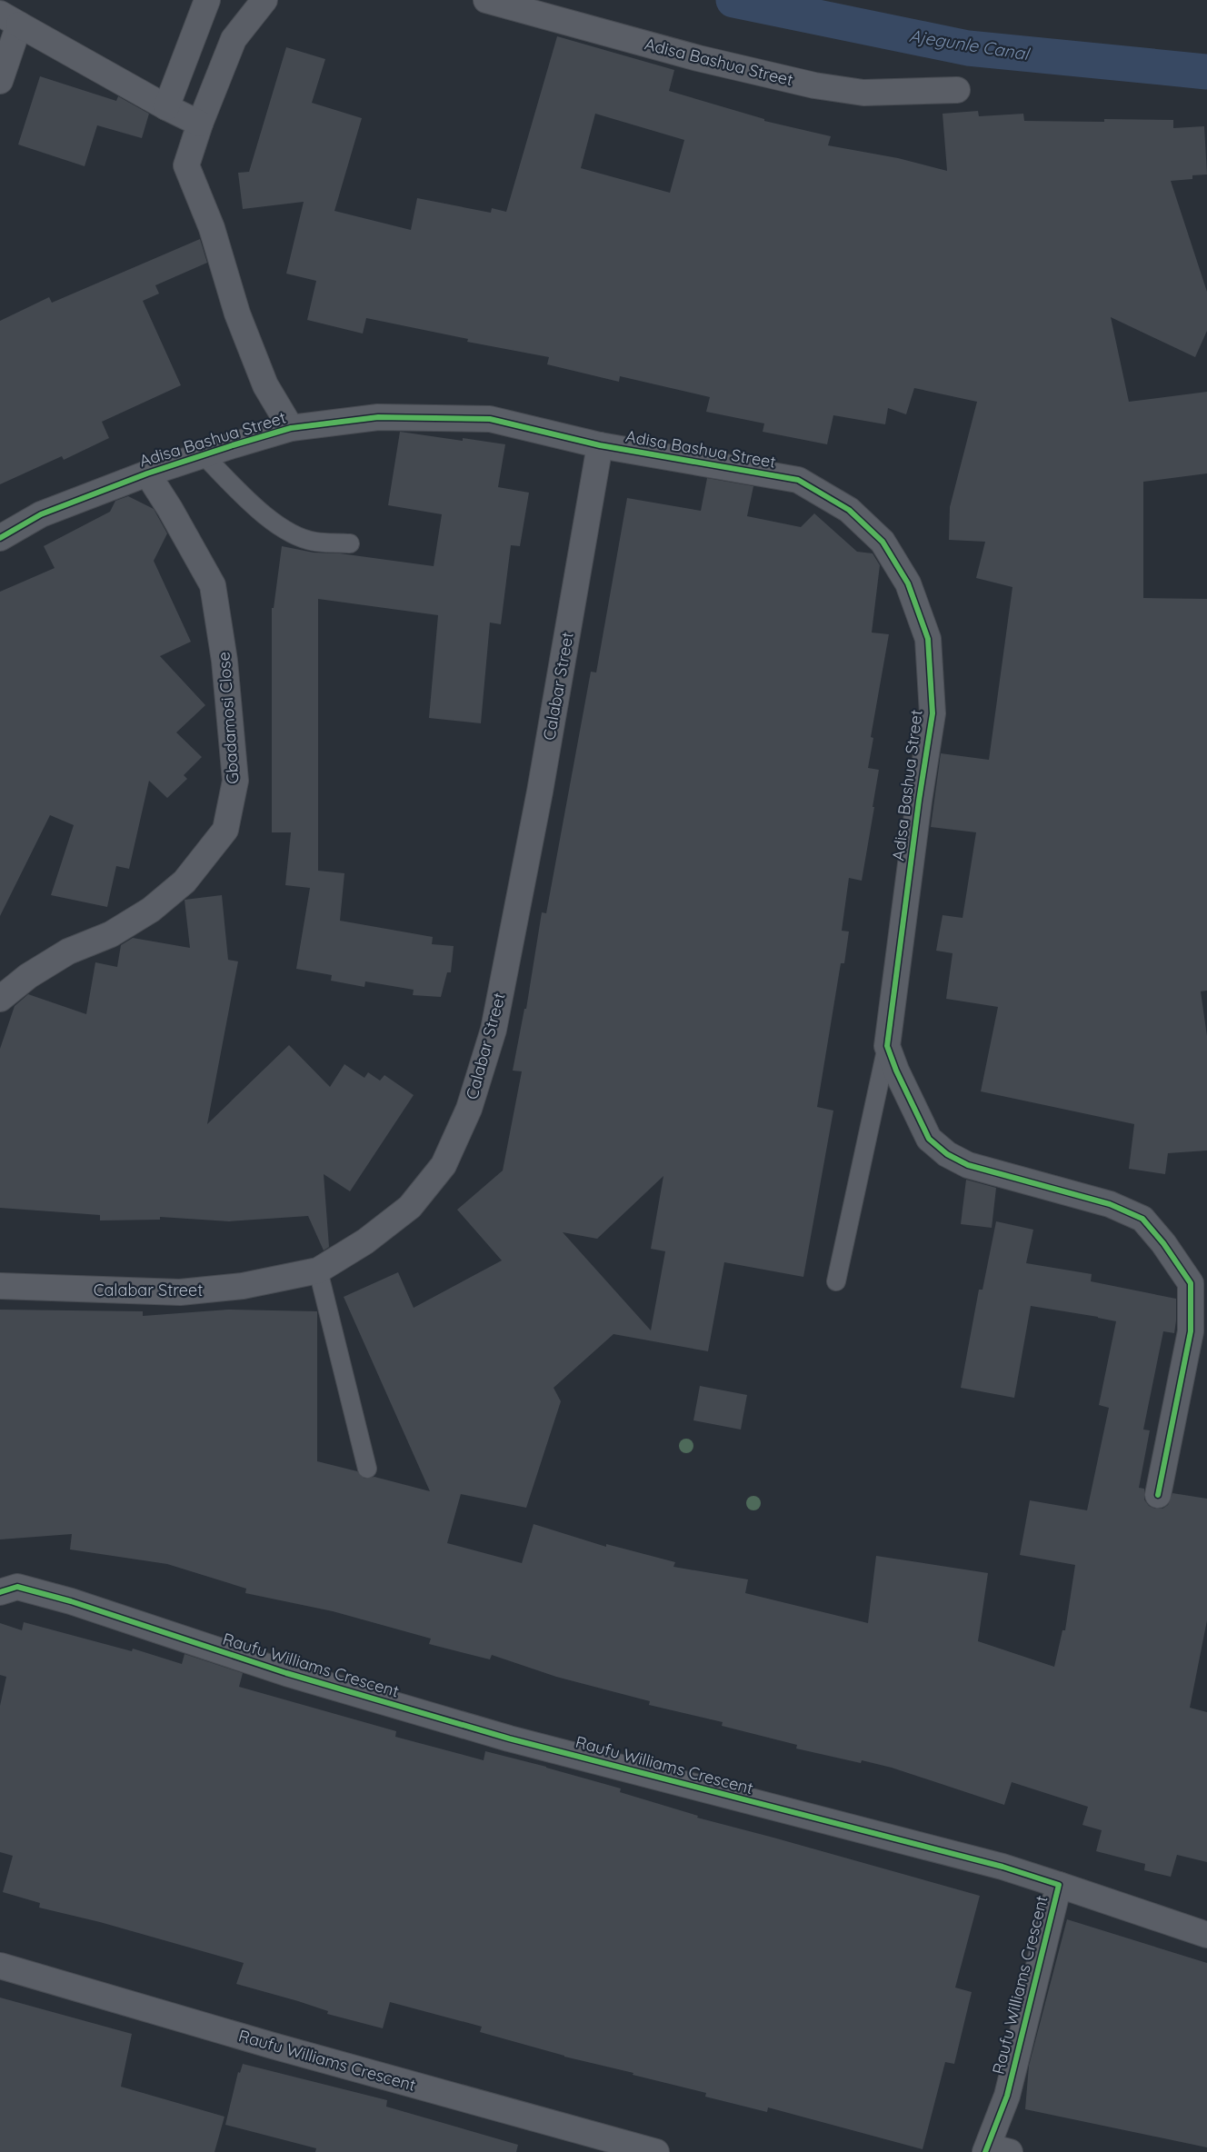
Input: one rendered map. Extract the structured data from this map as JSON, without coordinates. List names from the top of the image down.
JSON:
{
  "streets": {
    "street": [
      "Adisa Bashua Street",
      "Calabar Street",
      "Gbadamosi Close",
      "Raufu Williams Crescent"
    ]
  },
  "crossings": [
    ["Adisa Bashua Street", "Calabar Street"],
    ["Adisa Bashua Street", "Gbadamosi Close"]
  ],
  "water": ["Ajegunle Canal"]
}
